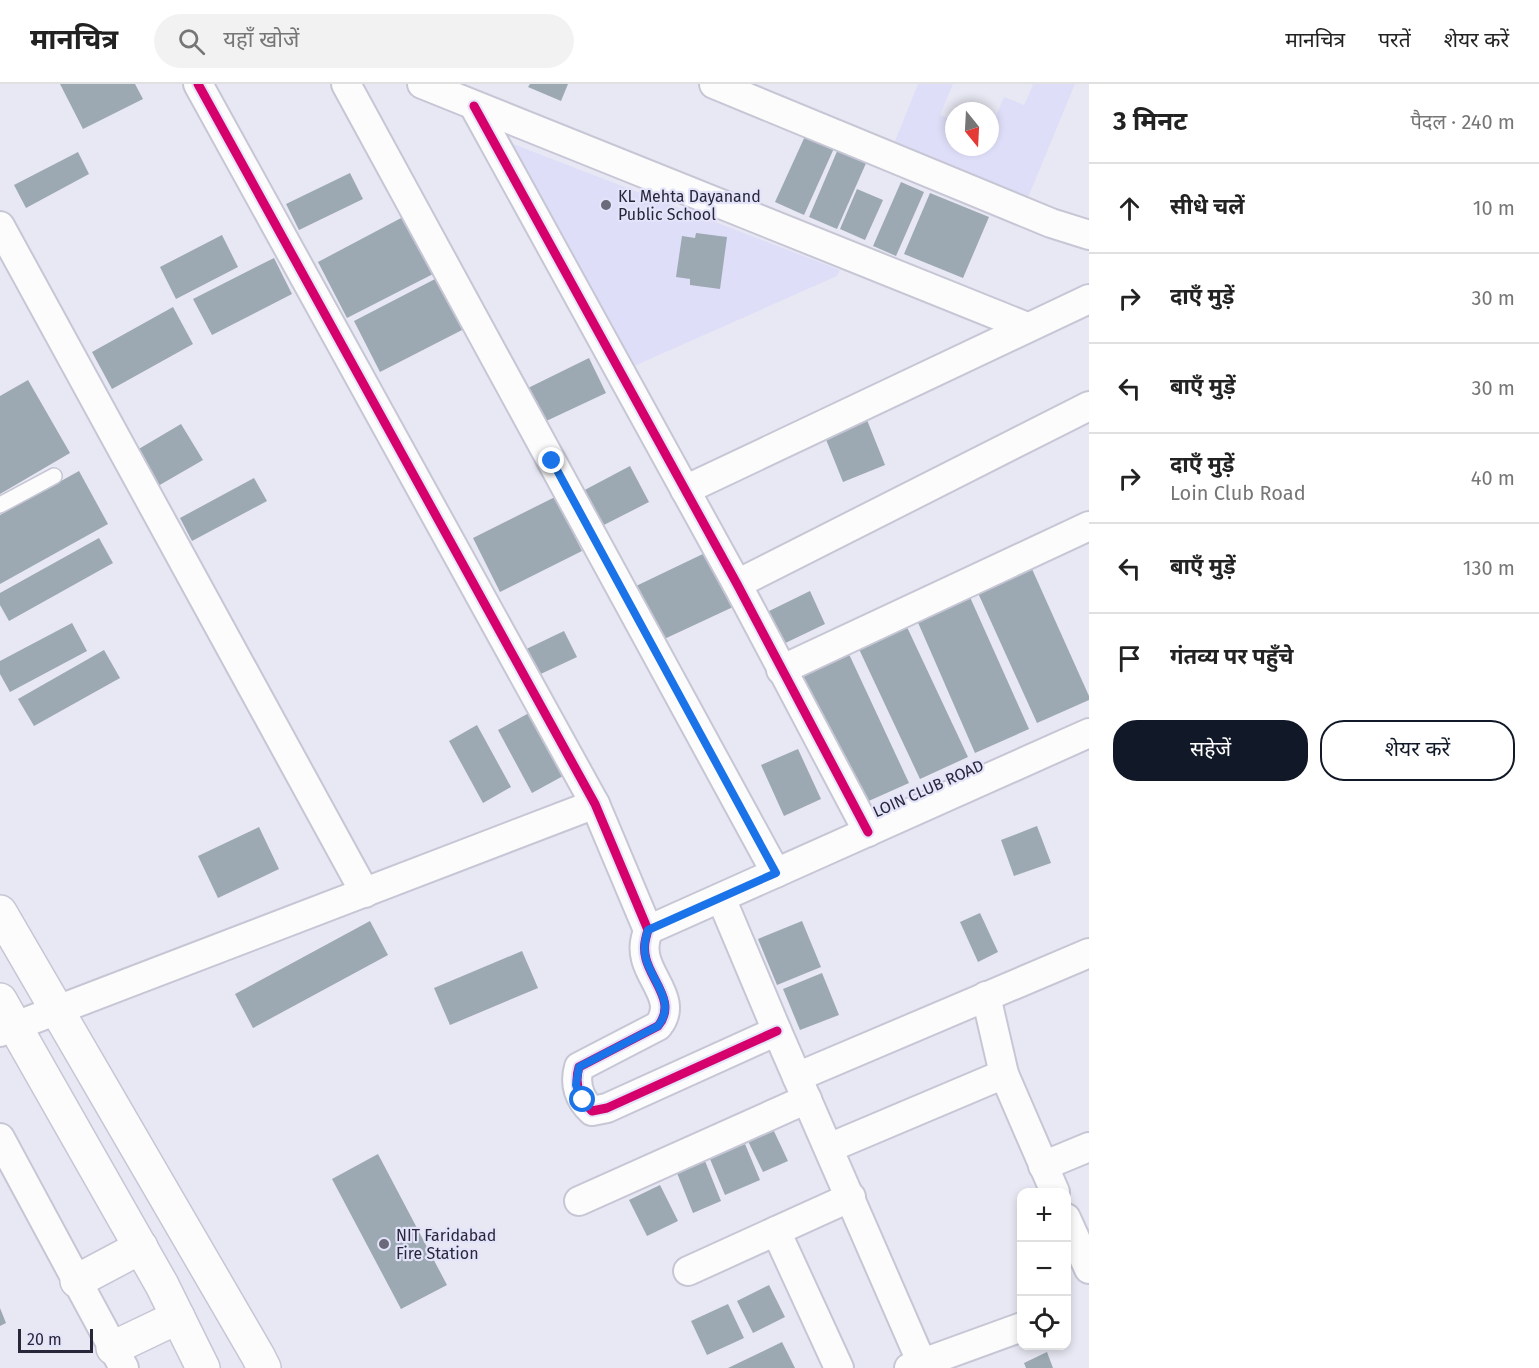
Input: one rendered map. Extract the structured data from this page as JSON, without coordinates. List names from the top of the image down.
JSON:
{
  "streets": {
    "street": ["LOIN CLUB ROAD"]
  },
  "places": ["KL Mehta Dayanand Public School", "NIT Faridabad Fire Station"],
  "scale_bar": "20 m",
  "north": "bottom",
  "page": {
    "header": "मानचित्र",
    "search": "यहाँ खोजें",
    "nav": ["मानचित्र", "परतें", "शेयर करें"],
    "heading": ["3 मिनट", "पैदल · 240 m"],
    "list": [
      ["सीधे चलें", "10 m"],
      ["दाएँ मुड़ें", "30 m"],
      ["बाएँ मुड़ें", "30 m"],
      ["दाएँ मुड़ें", "Loin Club Road", "40 m"],
      ["बाएँ मुड़ें", "130 m"],
      "गंतव्य पर पहुँचे"
    ],
    "buttons": ["सहेजें", "शेयर करें"],
    "map_buttons": ["+", "−"],
    "scale": "20 m"
  }
}
